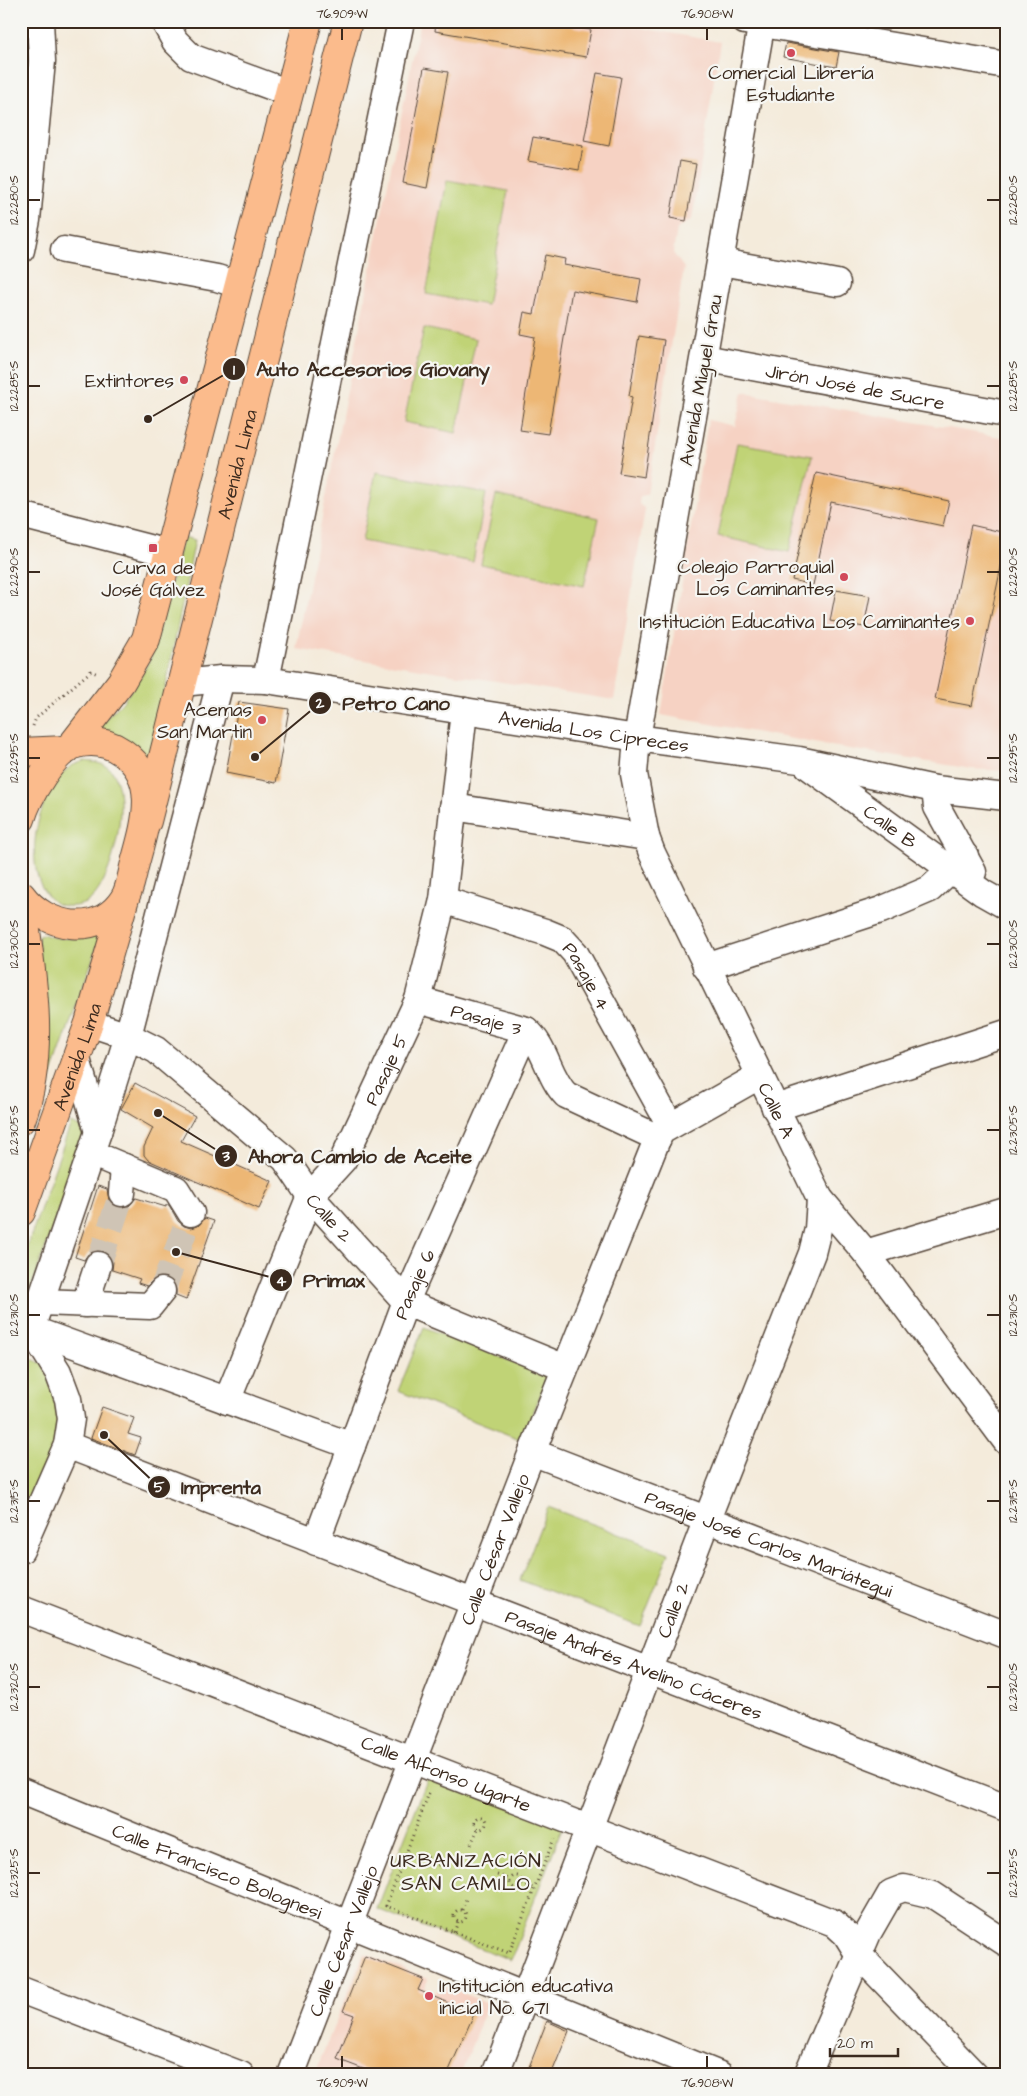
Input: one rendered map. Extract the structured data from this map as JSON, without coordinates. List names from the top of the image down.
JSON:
{
  "streets": {
    "main road": ["Avenida Lima"],
    "street": [
      "Avenida Miguel Grau",
      "Jirón José de Sucre",
      "Avenida Los Cipreces",
      "Calle B",
      "Pasaje 4",
      "Pasaje 3",
      "Pasaje 5",
      "Calle A",
      "Calle 2",
      "Pasaje 6",
      "Pasaje José Carlos Mariátegui",
      "Calle César Vallejo",
      "Pasaje Andrés Avelino Cáceres",
      "Calle Alfonso Ugarte",
      "Calle Francisco Bolognesi"
    ]
  },
  "crossings": [
    ["Avenida Miguel Grau", "Jirón José de Sucre"],
    ["Avenida Miguel Grau", "Avenida Los Cipreces"],
    ["Avenida Miguel Grau", "Calle A"],
    ["Avenida Lima", "Avenida Los Cipreces"],
    ["Avenida Lima", "Calle 2"],
    ["Avenida Los Cipreces", "Calle B"],
    ["Avenida Los Cipreces", "Pasaje 5"],
    ["Avenida Los Cipreces", "Calle A"],
    ["Pasaje 4", "Pasaje 3"],
    ["Pasaje 4", "Pasaje 5"],
    ["Pasaje 4", "Calle César Vallejo"],
    ["Pasaje 3", "Pasaje 5"],
    ["Pasaje 3", "Pasaje 6"],
    ["Pasaje 3", "Calle César Vallejo"],
    ["Pasaje 5", "Calle 2"],
    ["Calle A", "Calle 2"],
    ["Calle 2", "Pasaje 6"],
    ["Calle 2", "Pasaje José Carlos Mariátegui"],
    ["Calle 2", "Calle César Vallejo"],
    ["Calle 2", "Pasaje Andrés Avelino Cáceres"],
    ["Calle 2", "Calle Alfonso Ugarte"],
    ["Calle 2", "Calle Francisco Bolognesi"],
    ["Pasaje 6", "Pasaje Andrés Avelino Cáceres"],
    ["Pasaje José Carlos Mariátegui", "Calle César Vallejo"],
    ["Calle César Vallejo", "Pasaje Andrés Avelino Cáceres"],
    ["Calle César Vallejo", "Calle Alfonso Ugarte"],
    ["Calle César Vallejo", "Calle Francisco Bolognesi"]
  ],
  "districts": ["URBANIZACIÓN SAN CAMILO"],
  "places": {
    "other": [
      "Comercial Librería Estudiante",
      "Extintores",
      "Auto Accesorios Giovany",
      "Colegio Parroquial Los Caminantes",
      "Institución Educativa Los Caminantes",
      "Acemas San Martin",
      "Petro Cano",
      "Ahora Cambio de Aceite",
      "Primax",
      "Imprenta",
      "Institución educativa inicial No. 671"
    ],
    "transit": ["Curva de José Gálvez"]
  },
  "scale_bar": "20 m",
  "coordinates": [
    "76.909°W",
    "76.908°W",
    "12.2280°S",
    "12.2285°S",
    "12.2290°S",
    "12.2295°S",
    "12.2300°S",
    "12.2305°S",
    "12.2310°S",
    "12.2315°S",
    "12.2320°S",
    "12.2325°S"
  ]
}
